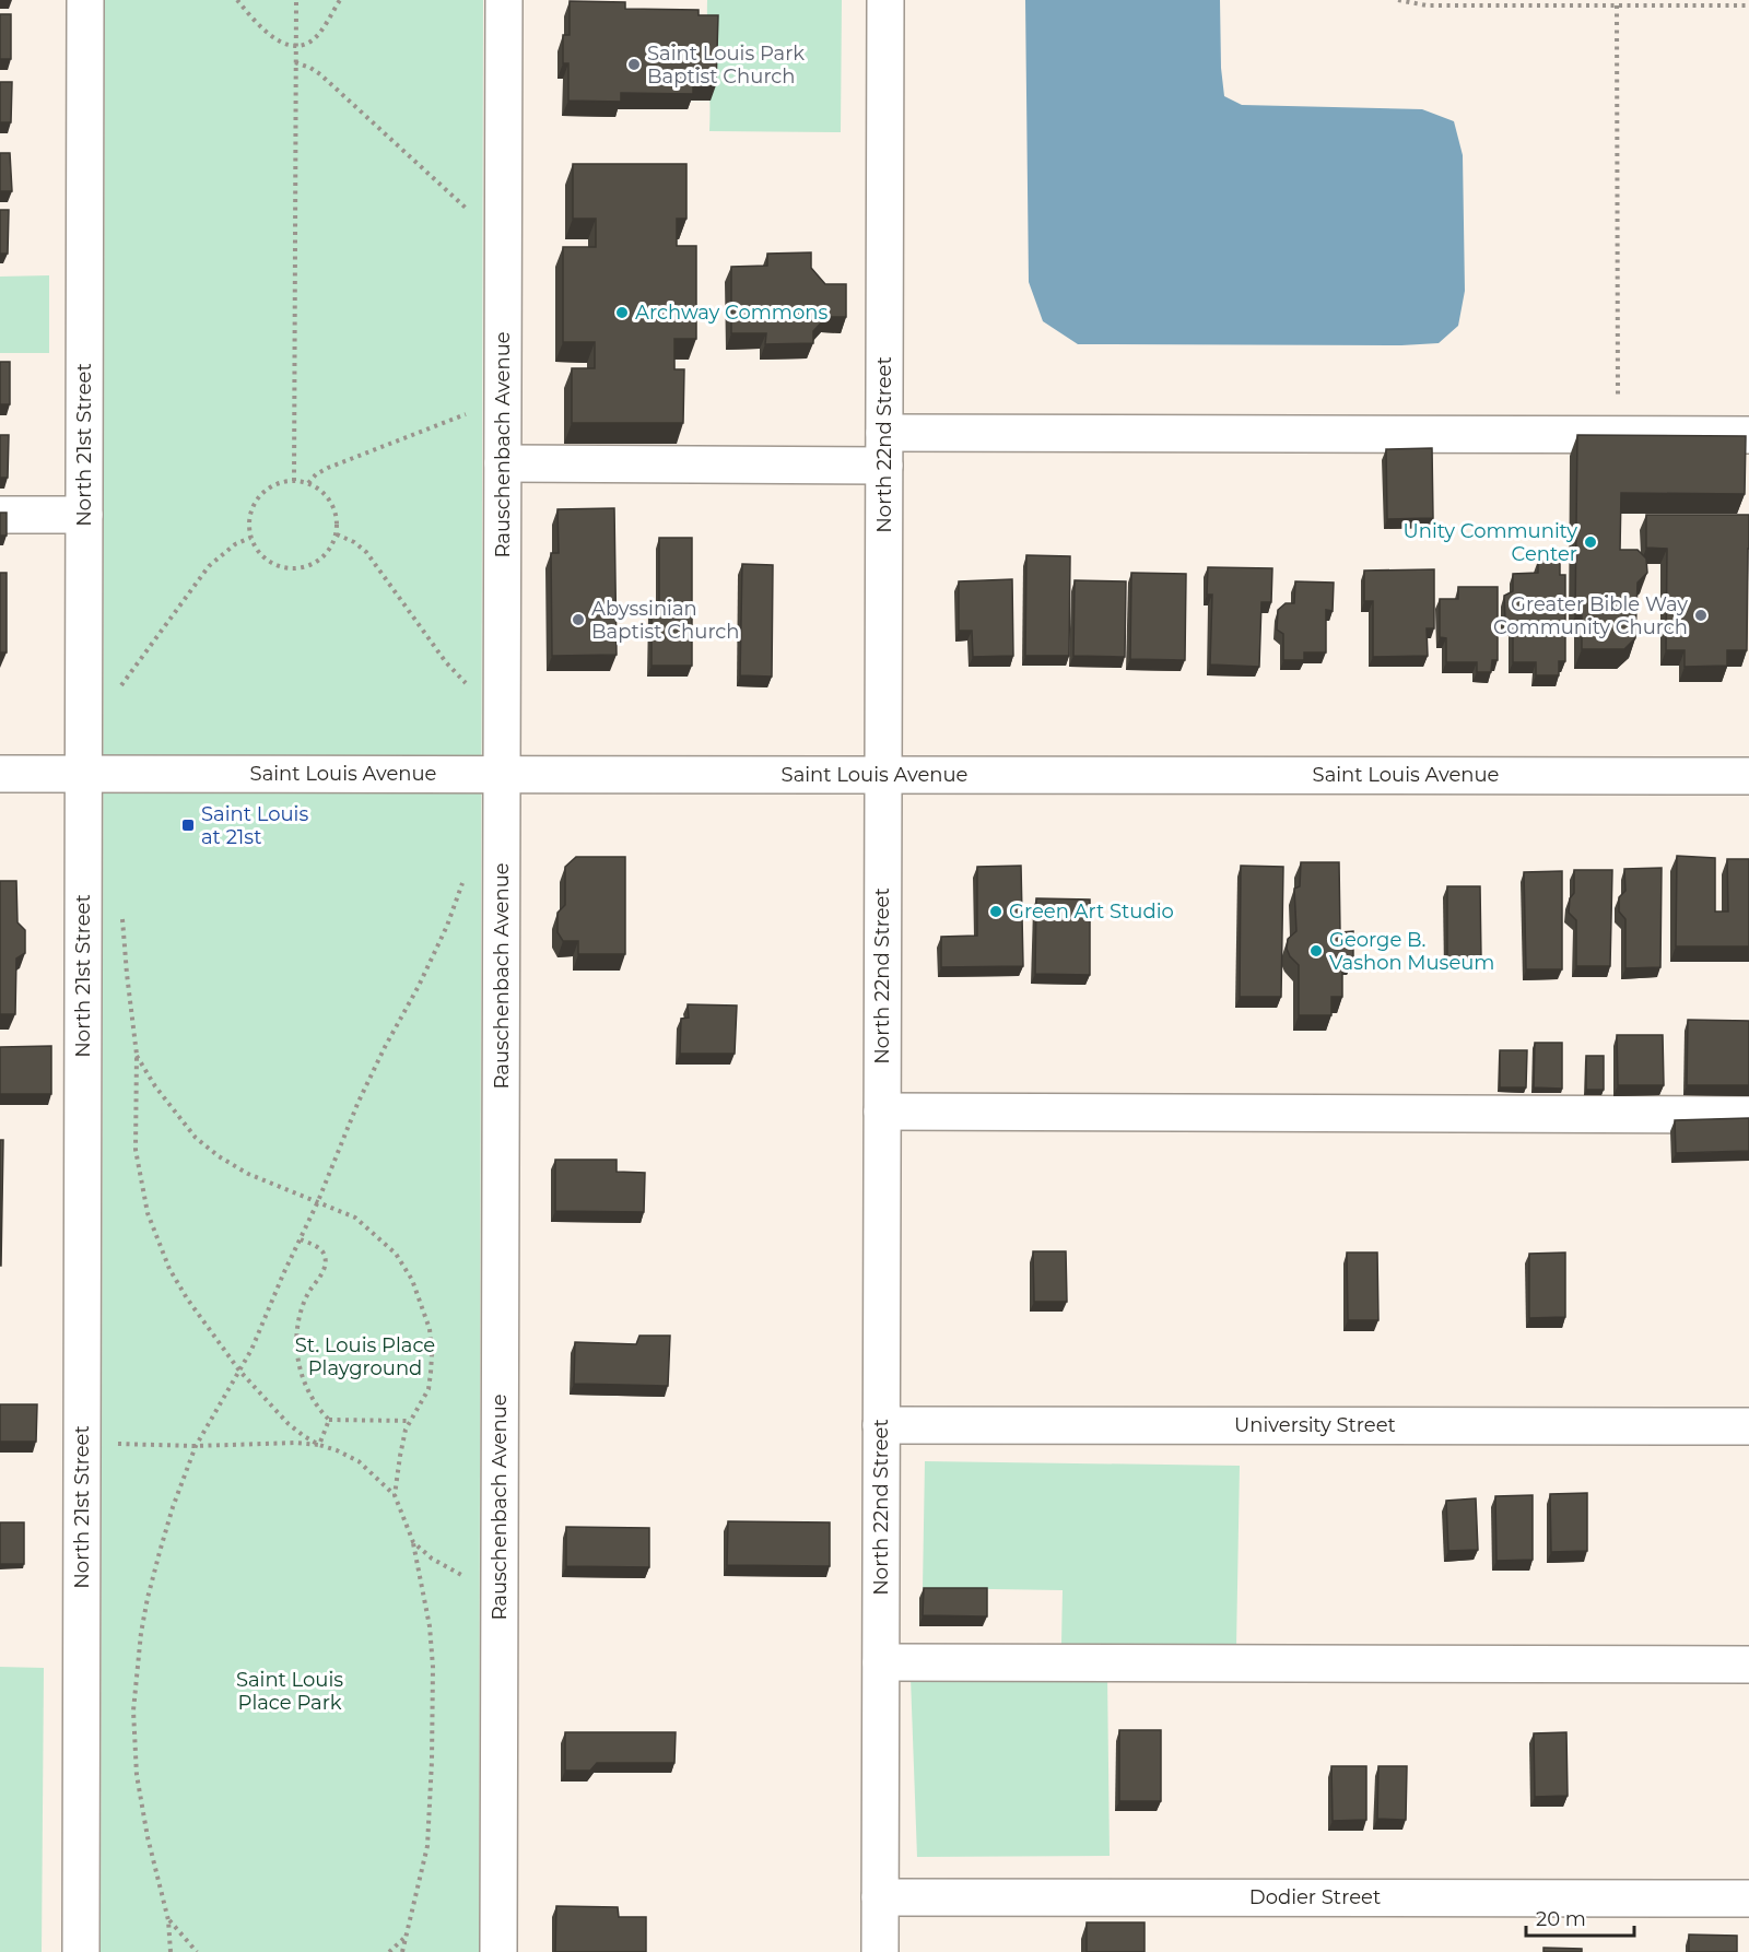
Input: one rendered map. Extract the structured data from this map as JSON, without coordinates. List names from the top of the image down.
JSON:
{
  "streets": {
    "street": [
      "North 21st Street",
      "Rauschenbach Avenue",
      "North 22nd Street",
      "Saint Louis Avenue",
      "University Street",
      "Dodier Street"
    ]
  },
  "crossings": [
    ["North 21st Street", "Saint Louis Avenue"],
    ["Rauschenbach Avenue", "Saint Louis Avenue"],
    ["North 22nd Street", "Saint Louis Avenue"],
    ["North 22nd Street", "University Street"],
    ["North 22nd Street", "Dodier Street"]
  ],
  "parks": ["St. Louis Place Playground", "Saint Louis Place Park"],
  "places": {
    "other": [
      "Saint Louis Park Baptist Church",
      "Archway Commons",
      "Unity Community Center",
      "Greater Bible Way Community Church",
      "Abyssinian Baptist Church",
      "Green Art Studio",
      "George B. Vashon Museum"
    ],
    "transit": ["Saint Louis at 21st"]
  },
  "scale_bar": "20 m"
}
